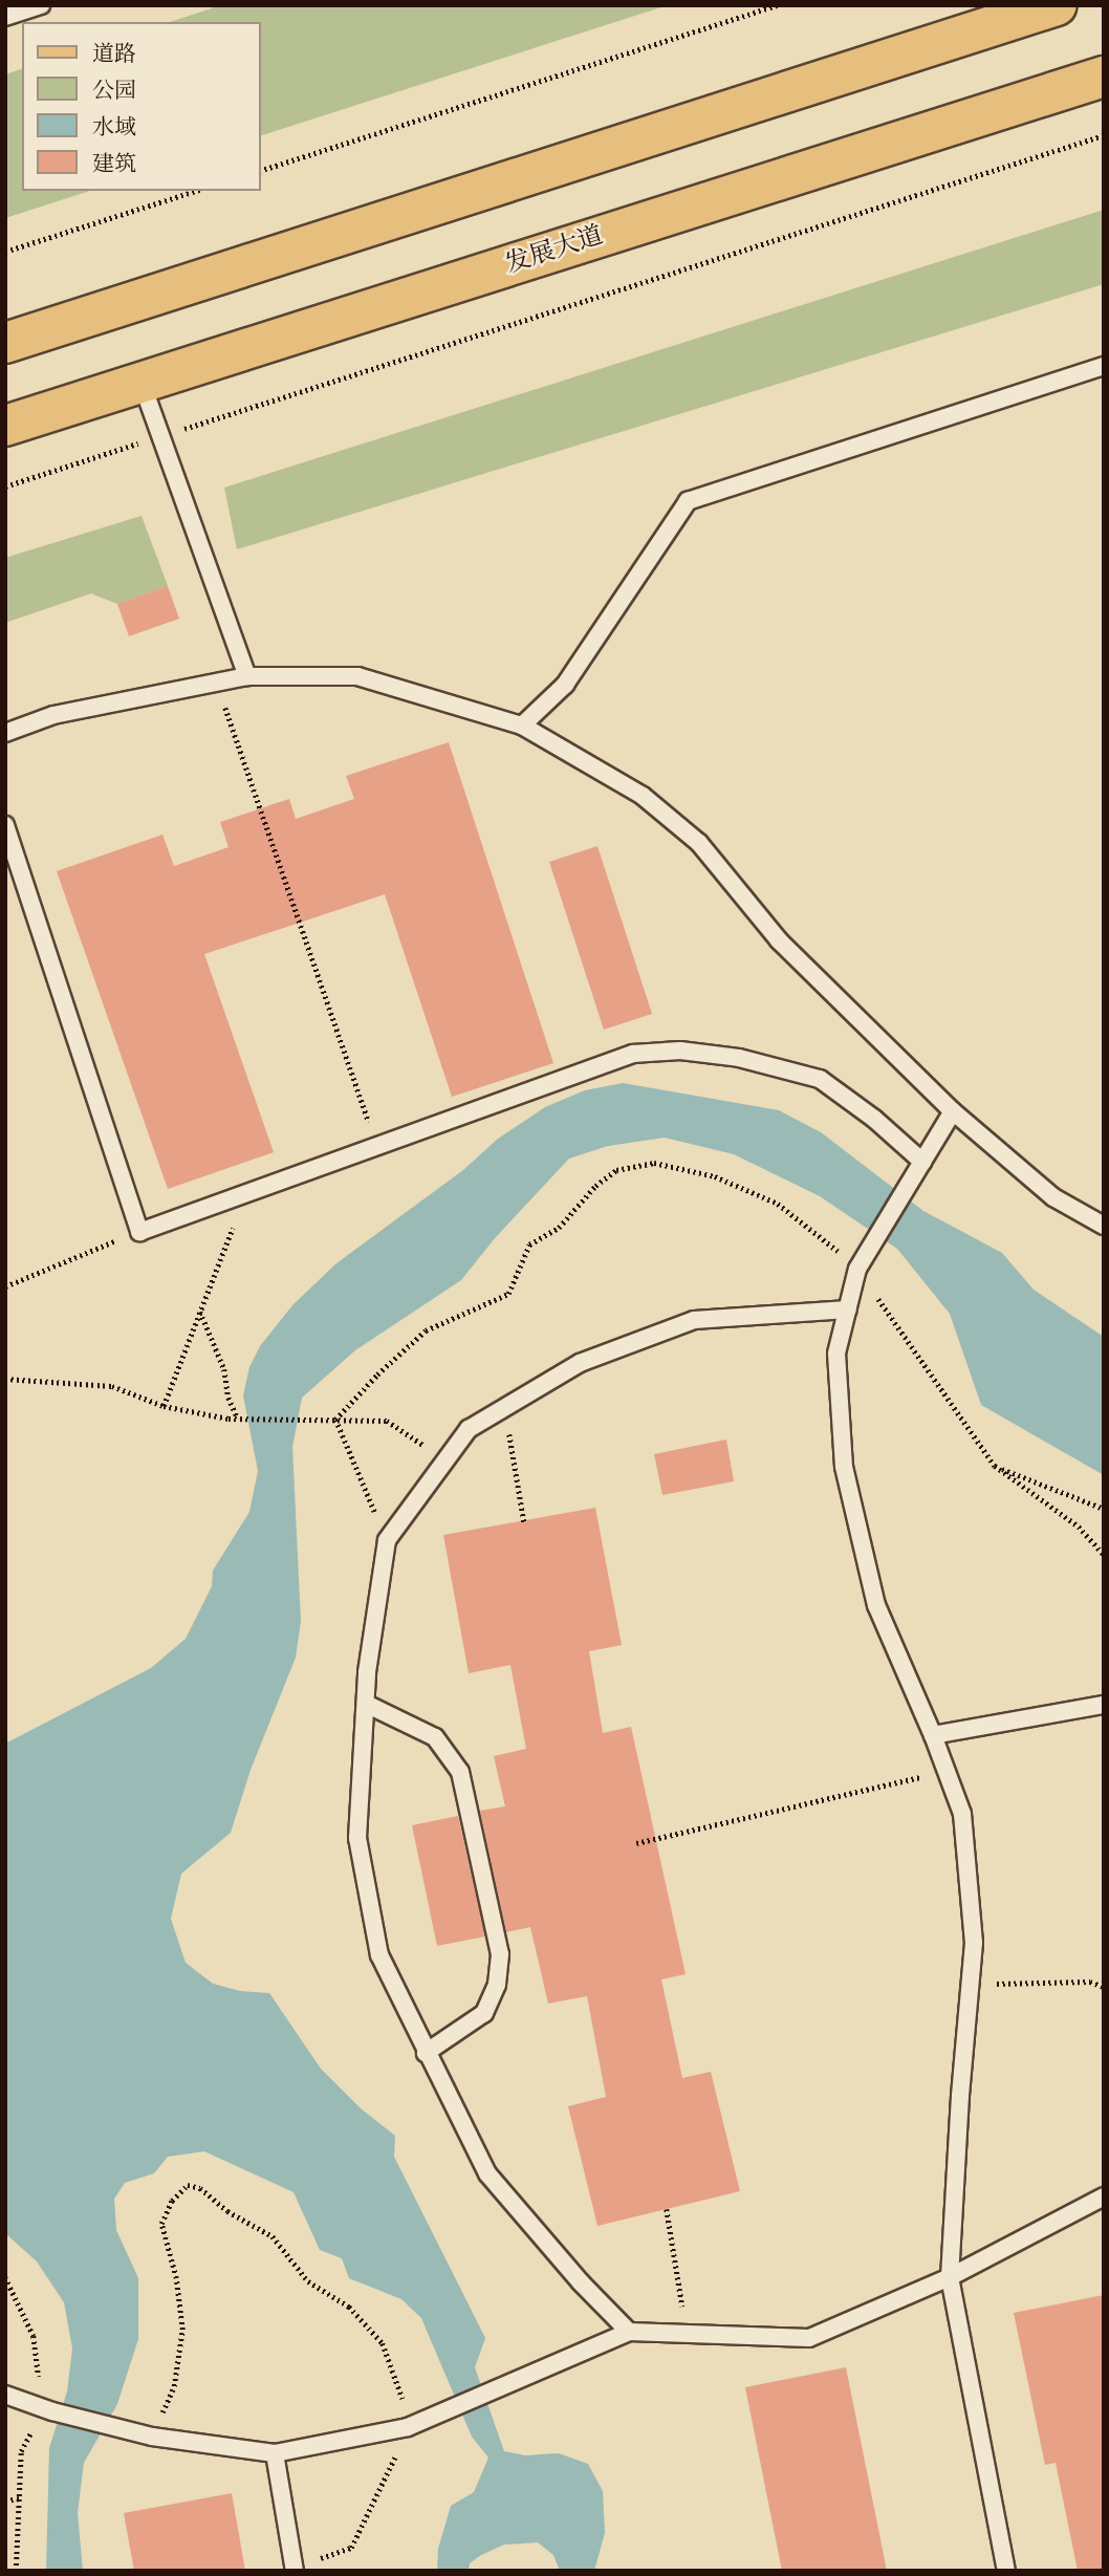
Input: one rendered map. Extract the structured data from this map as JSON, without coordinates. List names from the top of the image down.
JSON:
{
  "streets": {
    "main road": ["发展大道"]
  },
  "legend": [
    "道路",
    "公园",
    "水域",
    "建筑"
  ]
}
